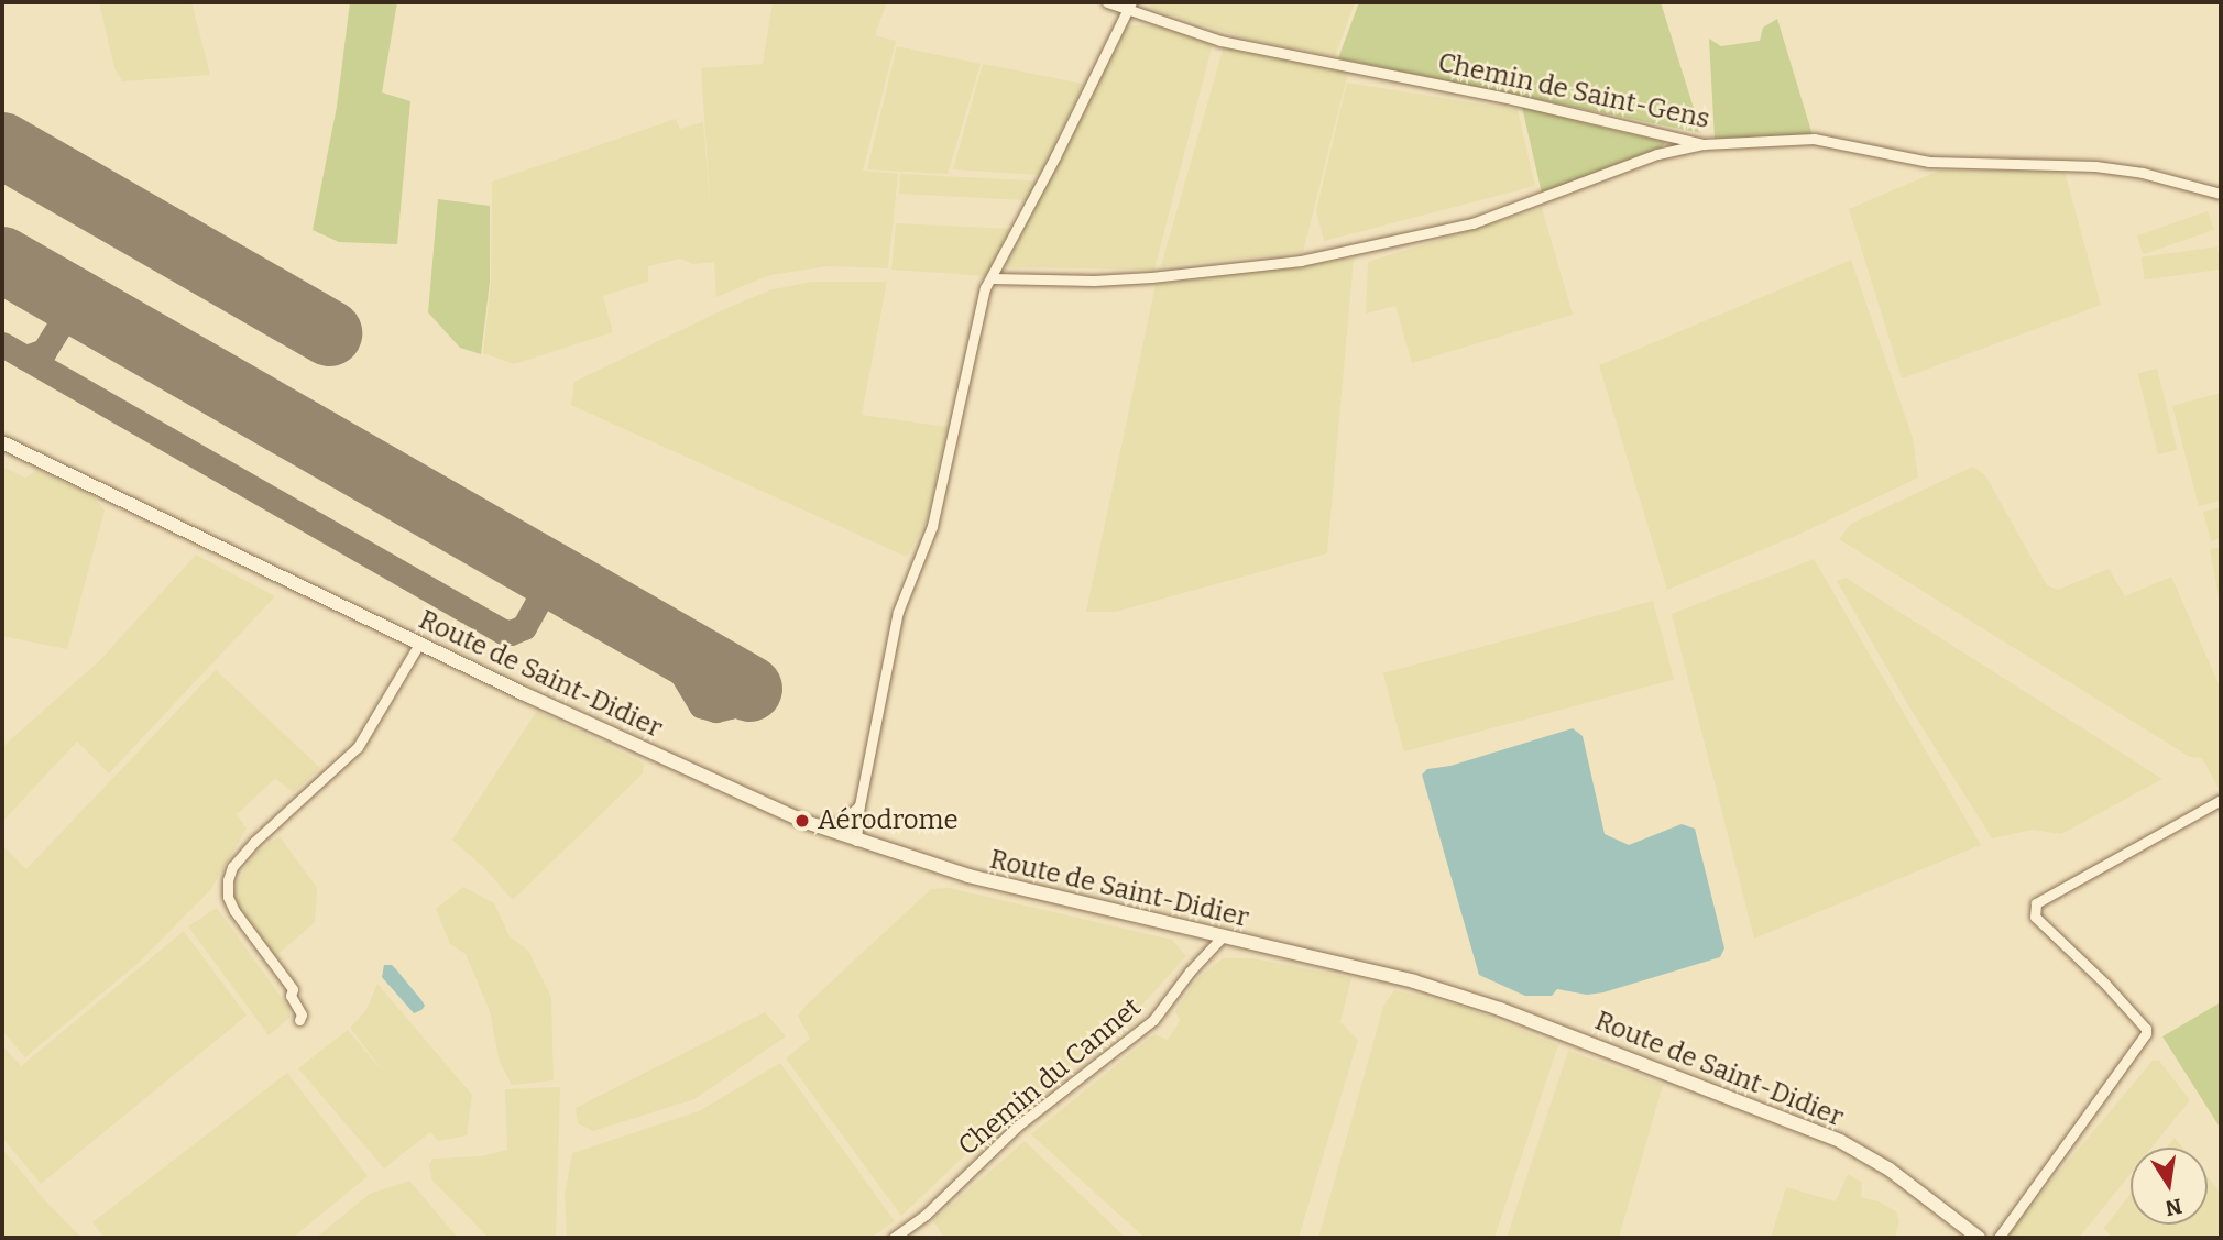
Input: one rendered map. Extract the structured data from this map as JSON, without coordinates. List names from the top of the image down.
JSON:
{
  "streets": {
    "main road": ["Route de Saint-Didier"],
    "street": ["Chemin de Saint-Gens", "Chemin du Cannet"]
  },
  "crossings": [
    ["Route de Saint-Didier", "Chemin du Cannet"]
  ],
  "places": ["Aérodrome"],
  "north": "bottom"
}
